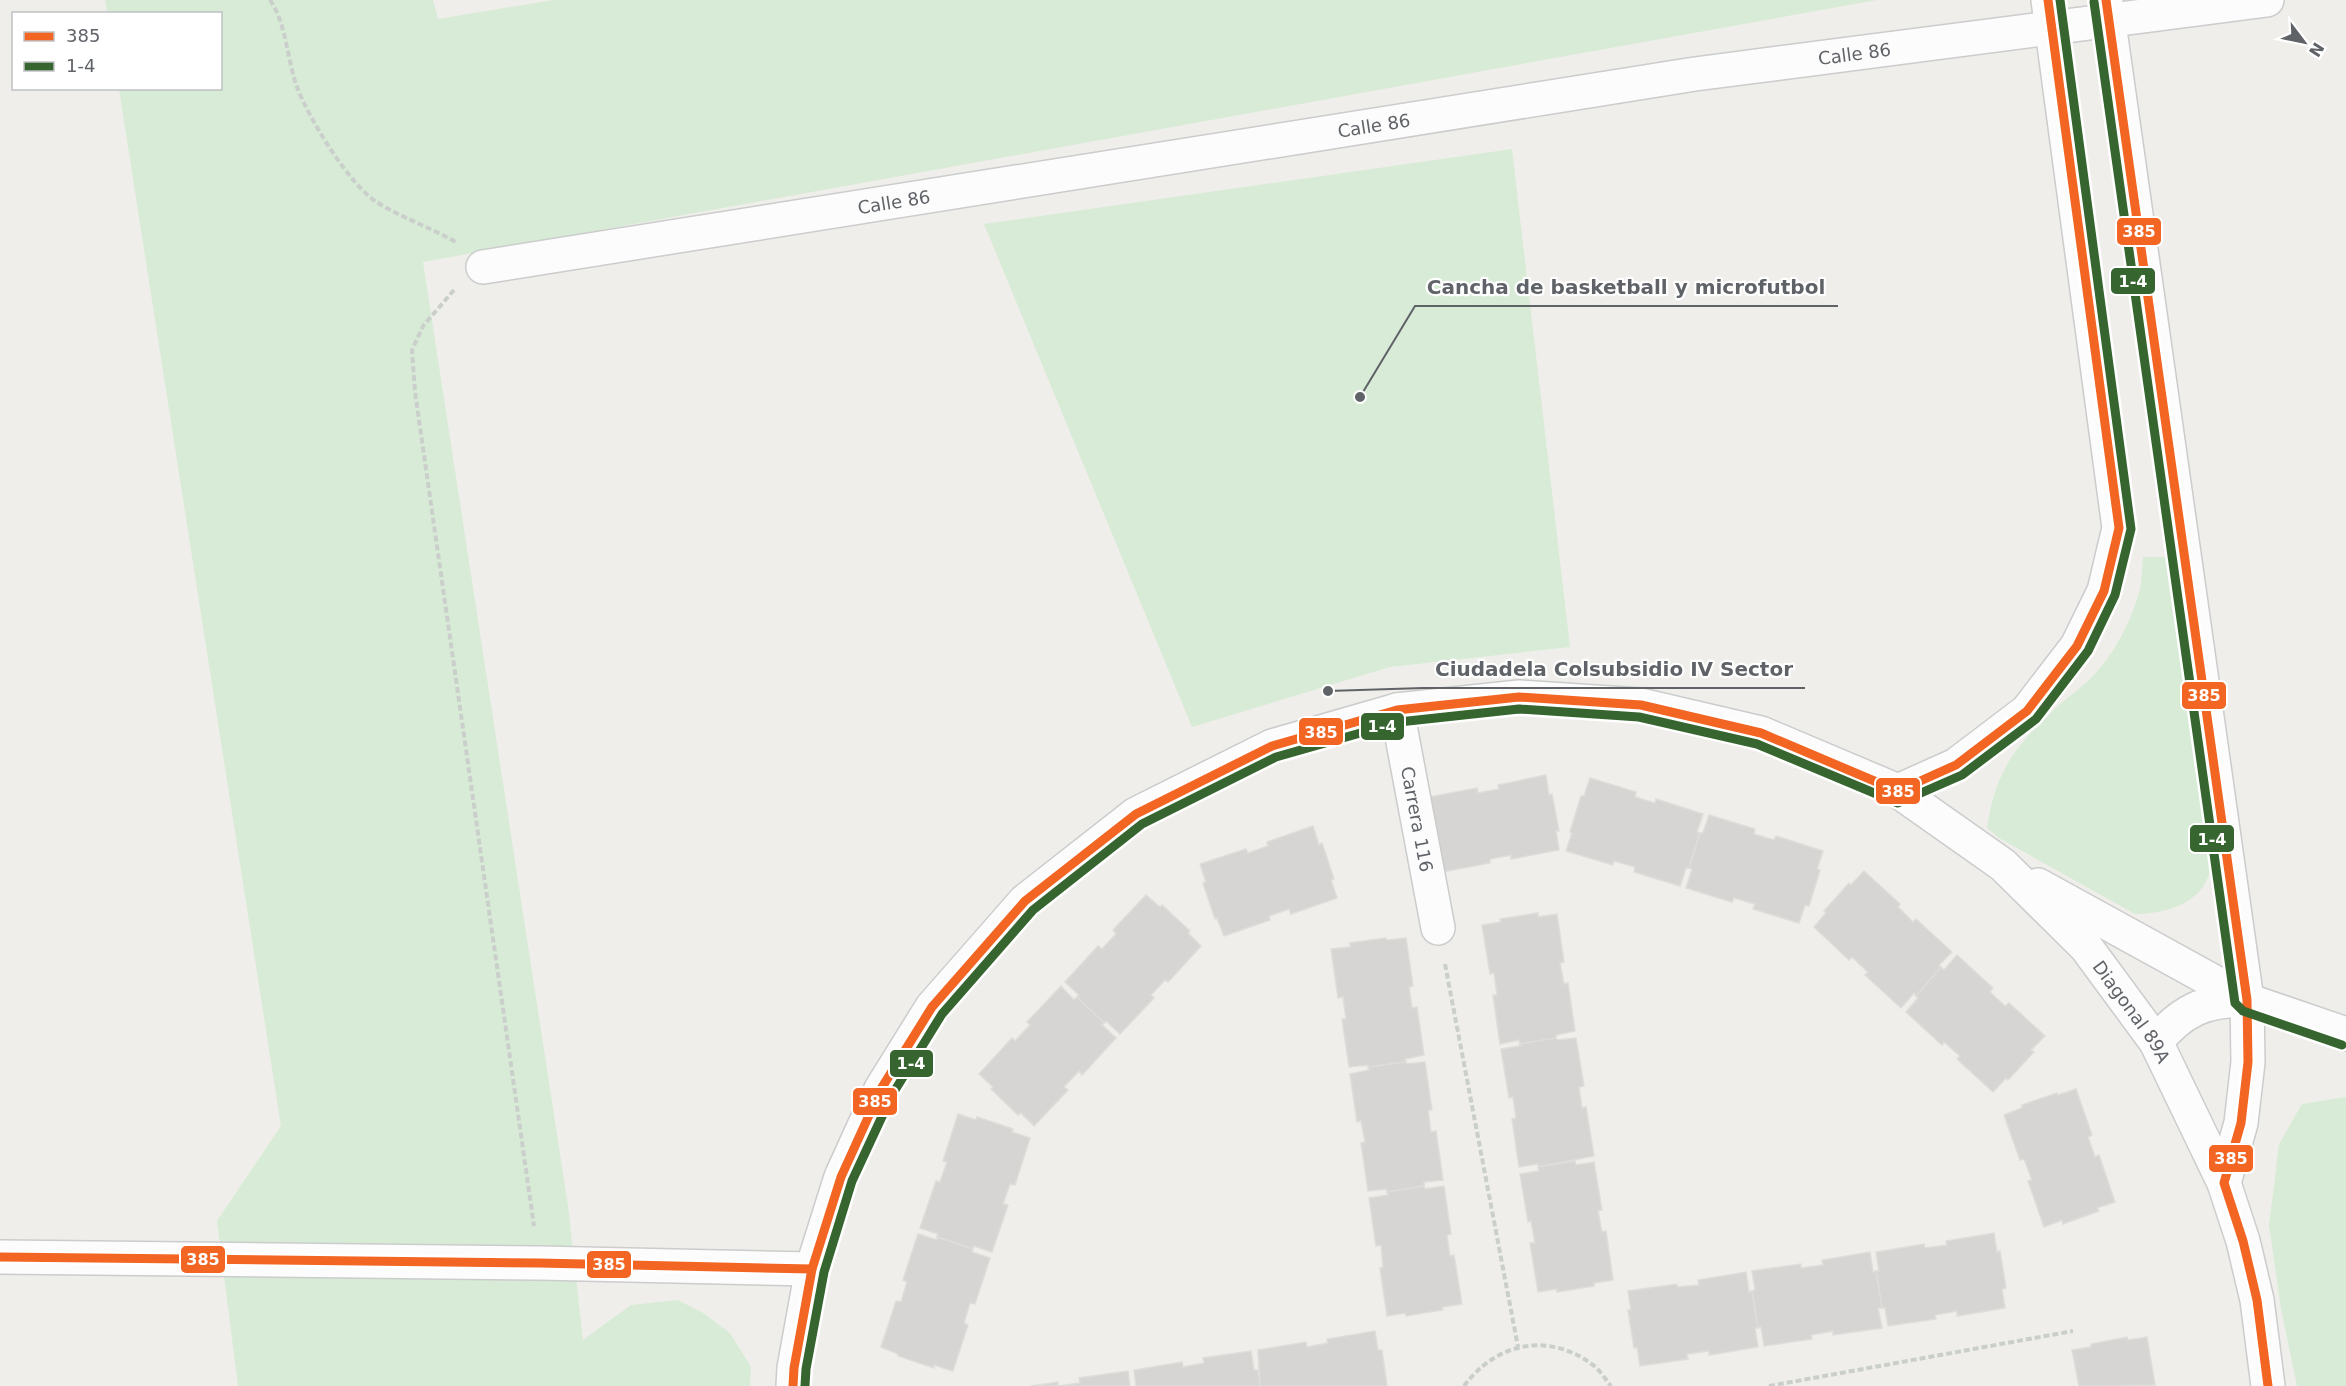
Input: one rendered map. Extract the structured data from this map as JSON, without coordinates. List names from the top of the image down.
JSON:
{
  "streets": {
    "street": ["Calle 86", "Carrera 116", "Diagonal 89A"]
  },
  "crossings": [
    ["Carrera 116", "Diagonal 89A"]
  ],
  "places": ["Cancha de basketball y microfutbol", "Ciudadela Colsubsidio IV Sector"],
  "lines": ["transit line 385", "transit line 1-4"],
  "legend": ["385", "1-4"],
  "north": "bottom right"
}
